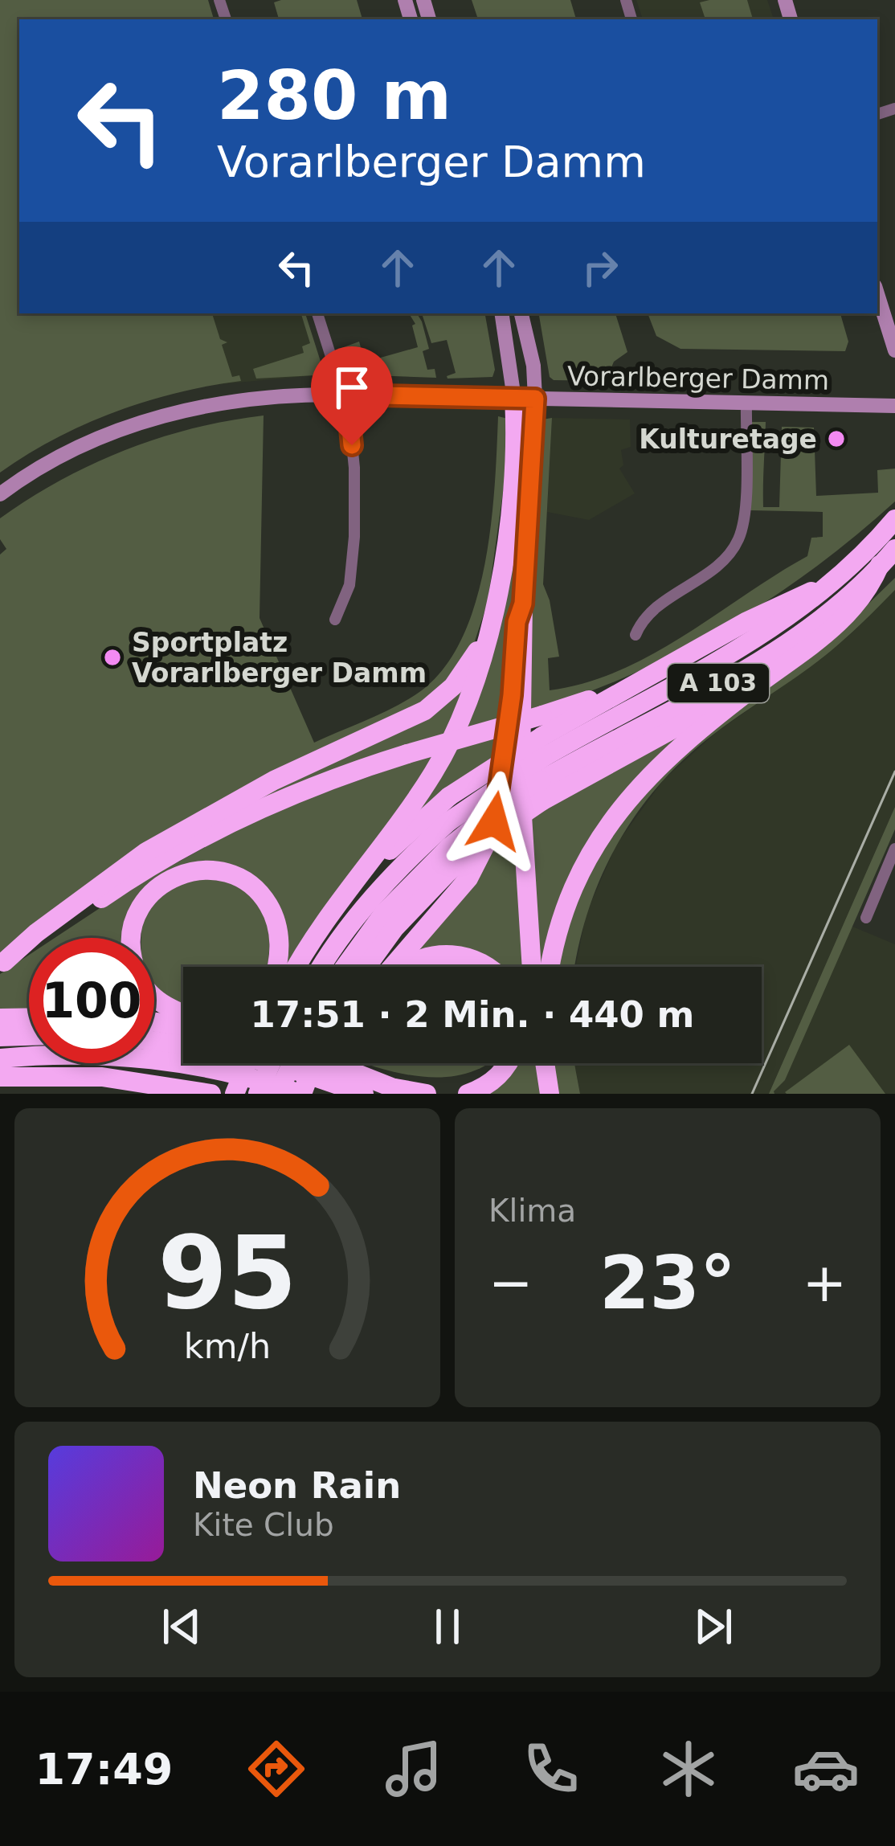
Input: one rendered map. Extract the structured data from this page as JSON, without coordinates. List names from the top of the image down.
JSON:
{
  "streets": {
    "highway": ["A 103"],
    "street": ["Vorarlberger Damm"]
  },
  "places": ["Kulturetage", "Sportplatz Vorarlberger Damm"],
  "page": {
    "turn": ["280 m", "Vorarlberger Damm"],
    "limit": "100",
    "trip": "17:51 · 2 Min. · 440 m",
    "tile": "Klima",
    "heat": ["−", "23°", "+"],
    "song": ["Neon Rain", "Kite Club"],
    "tabs": "17:49",
    "gauge": ["95", "km/h"]
  }
}
